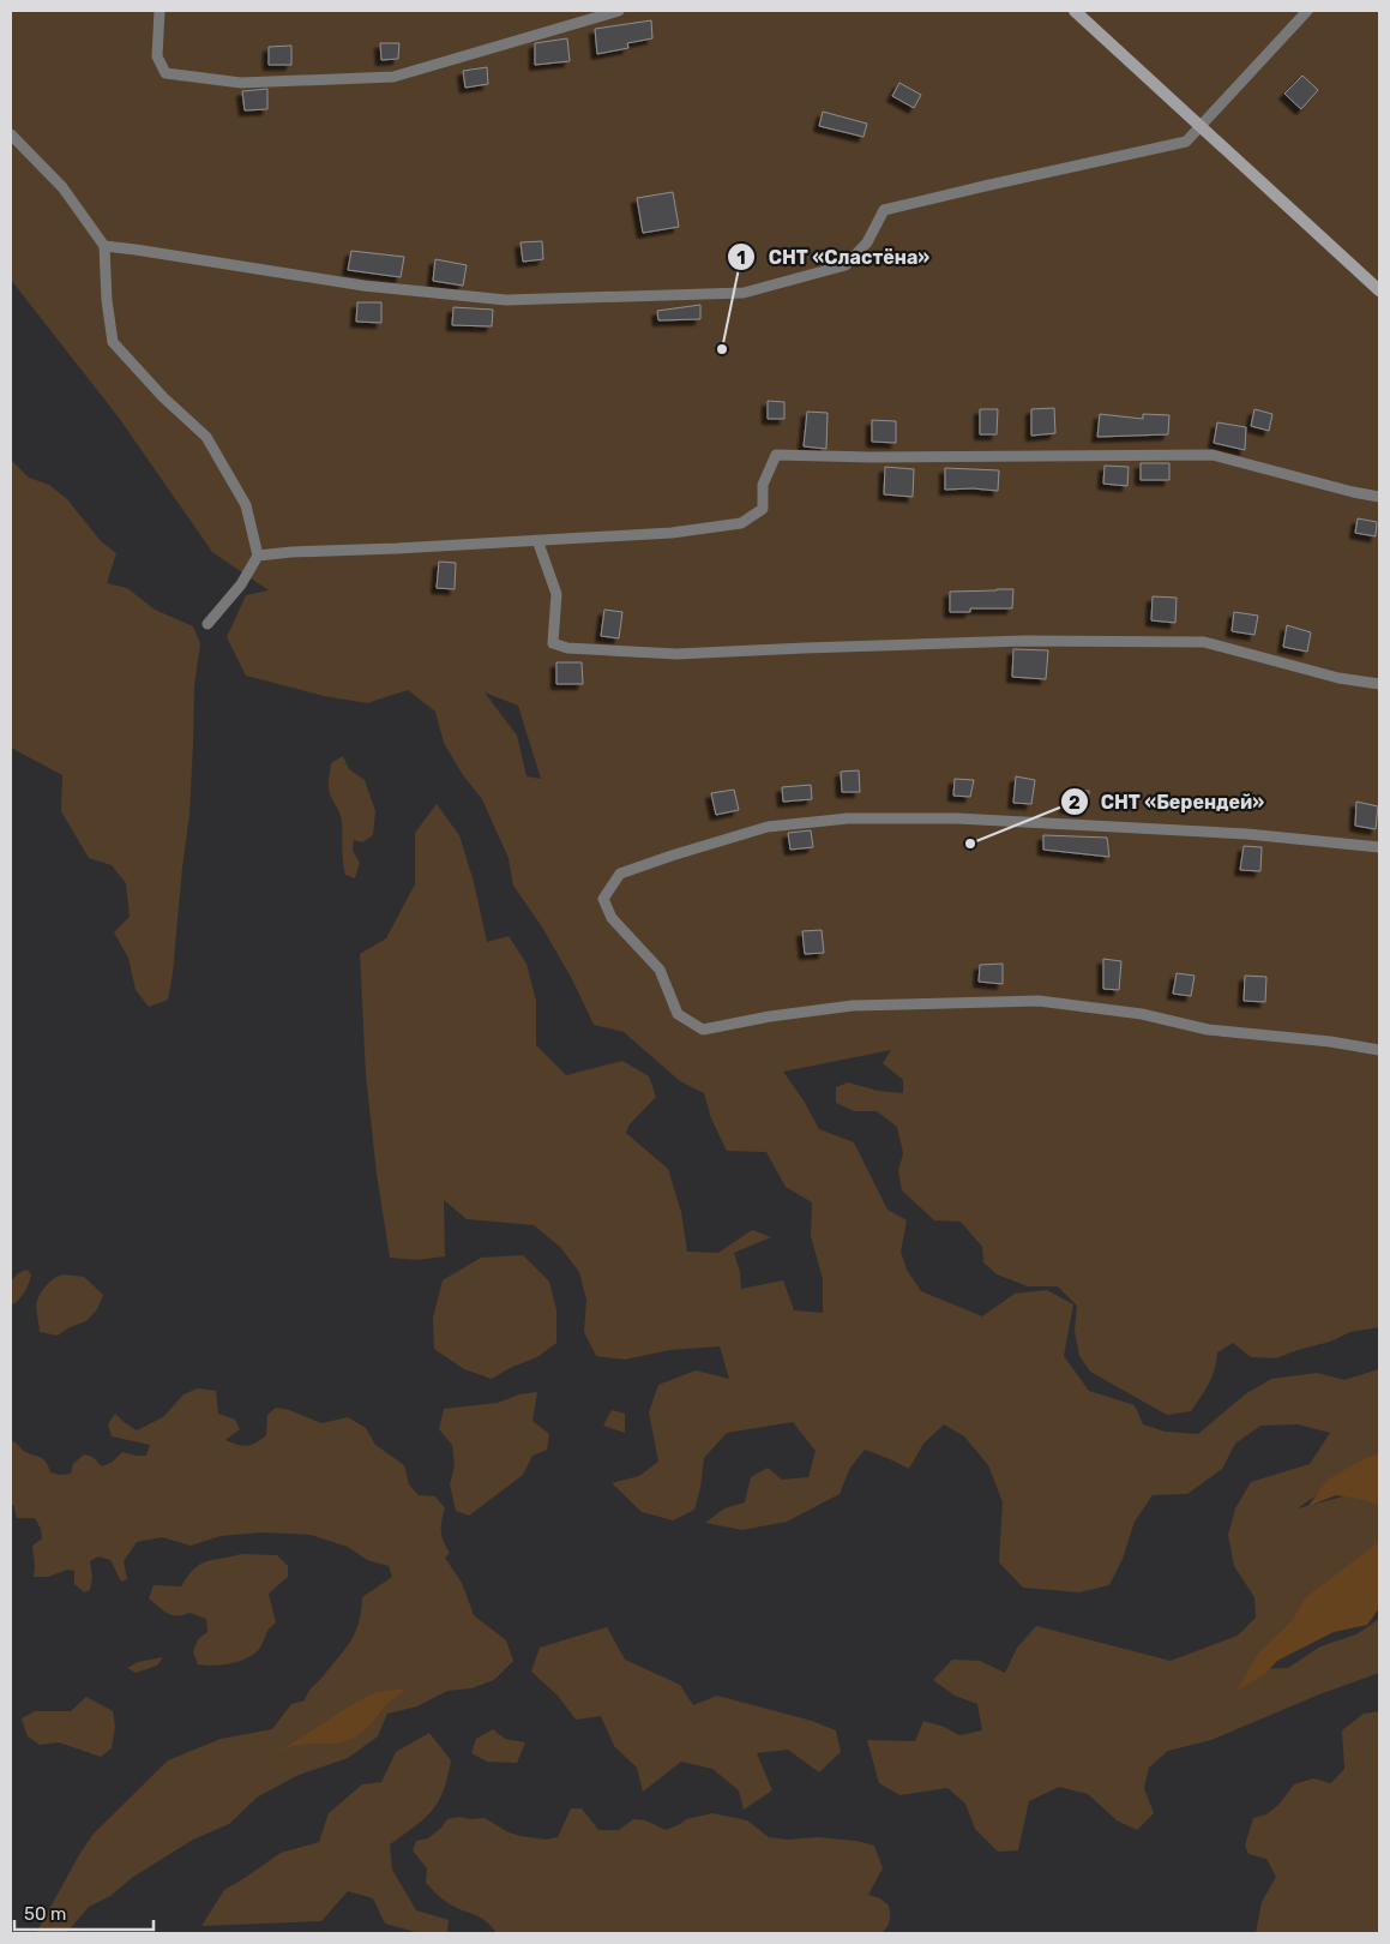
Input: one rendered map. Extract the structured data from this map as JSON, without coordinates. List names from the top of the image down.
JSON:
{
  "places": ["СНТ «Сластёна»", "СНТ «Берендей»"],
  "scale_bar": "50 m"
}
